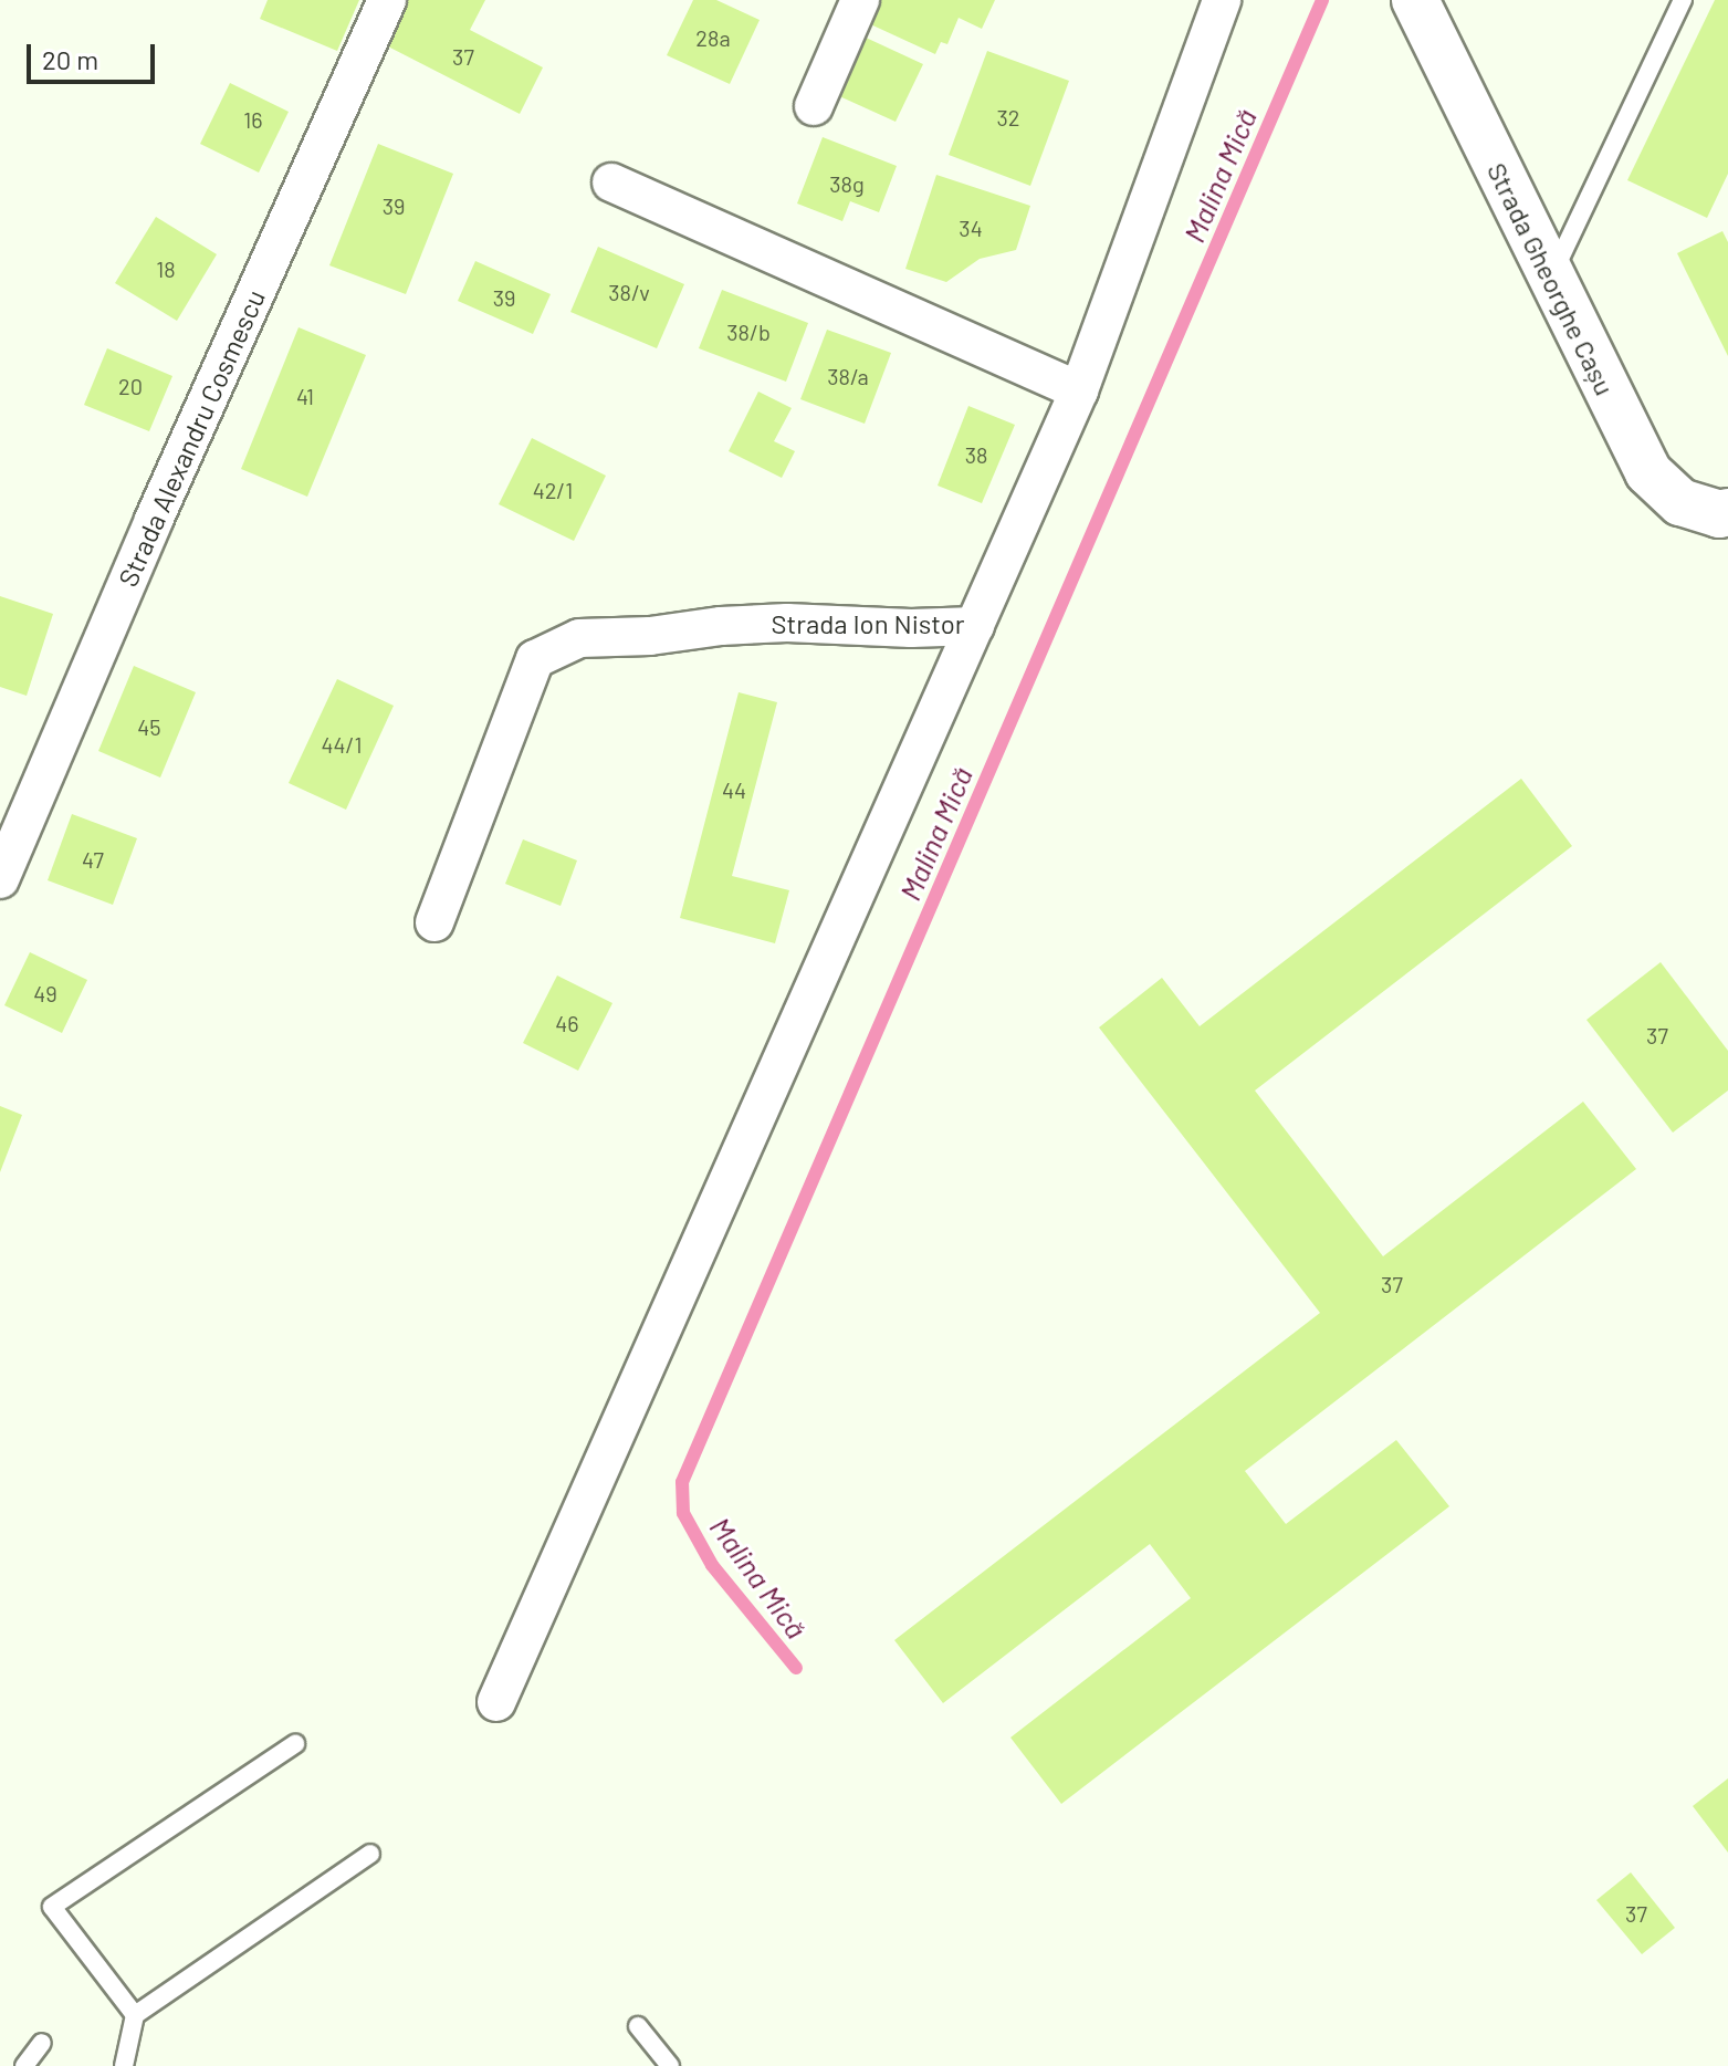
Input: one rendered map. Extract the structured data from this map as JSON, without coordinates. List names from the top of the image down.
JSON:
{
  "streets": {
    "street": ["Strada Gheorghe Cașu", "Strada Alexandru Cosmescu", "Strada Ion Nistor"]
  },
  "water": ["Malina Mică"],
  "house_numbers": [
    "28a",
    "37",
    "32",
    "16",
    "38g",
    "39",
    "34",
    "18",
    "38/v",
    "39",
    "38/b",
    "38/a",
    "20",
    "41",
    "38",
    "42/1",
    "45",
    "44/1",
    "44",
    "47",
    "49",
    "46",
    "37",
    "37",
    "37"
  ],
  "scale_bar": "20 m"
}
